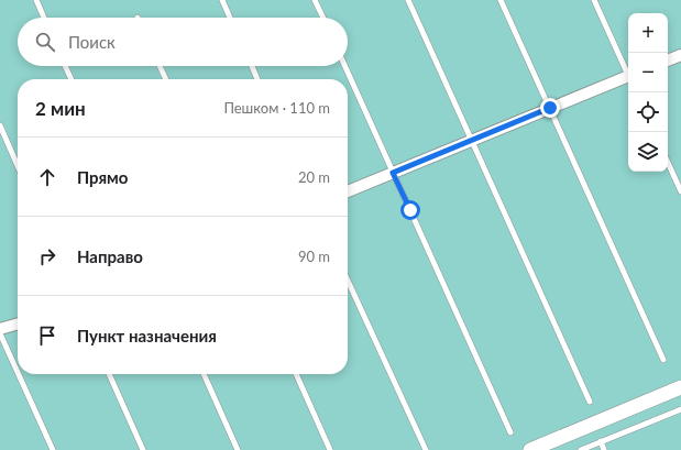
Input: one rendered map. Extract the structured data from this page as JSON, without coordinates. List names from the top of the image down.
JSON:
{
  "page": {
    "map_buttons": ["+", "−"],
    "search": "Поиск",
    "heading": ["2 мин", "Пешком · 110 m"],
    "list": [
      ["Прямо", "20 m"],
      ["Направо", "90 m"],
      "Пункт назначения"
    ]
  }
}
